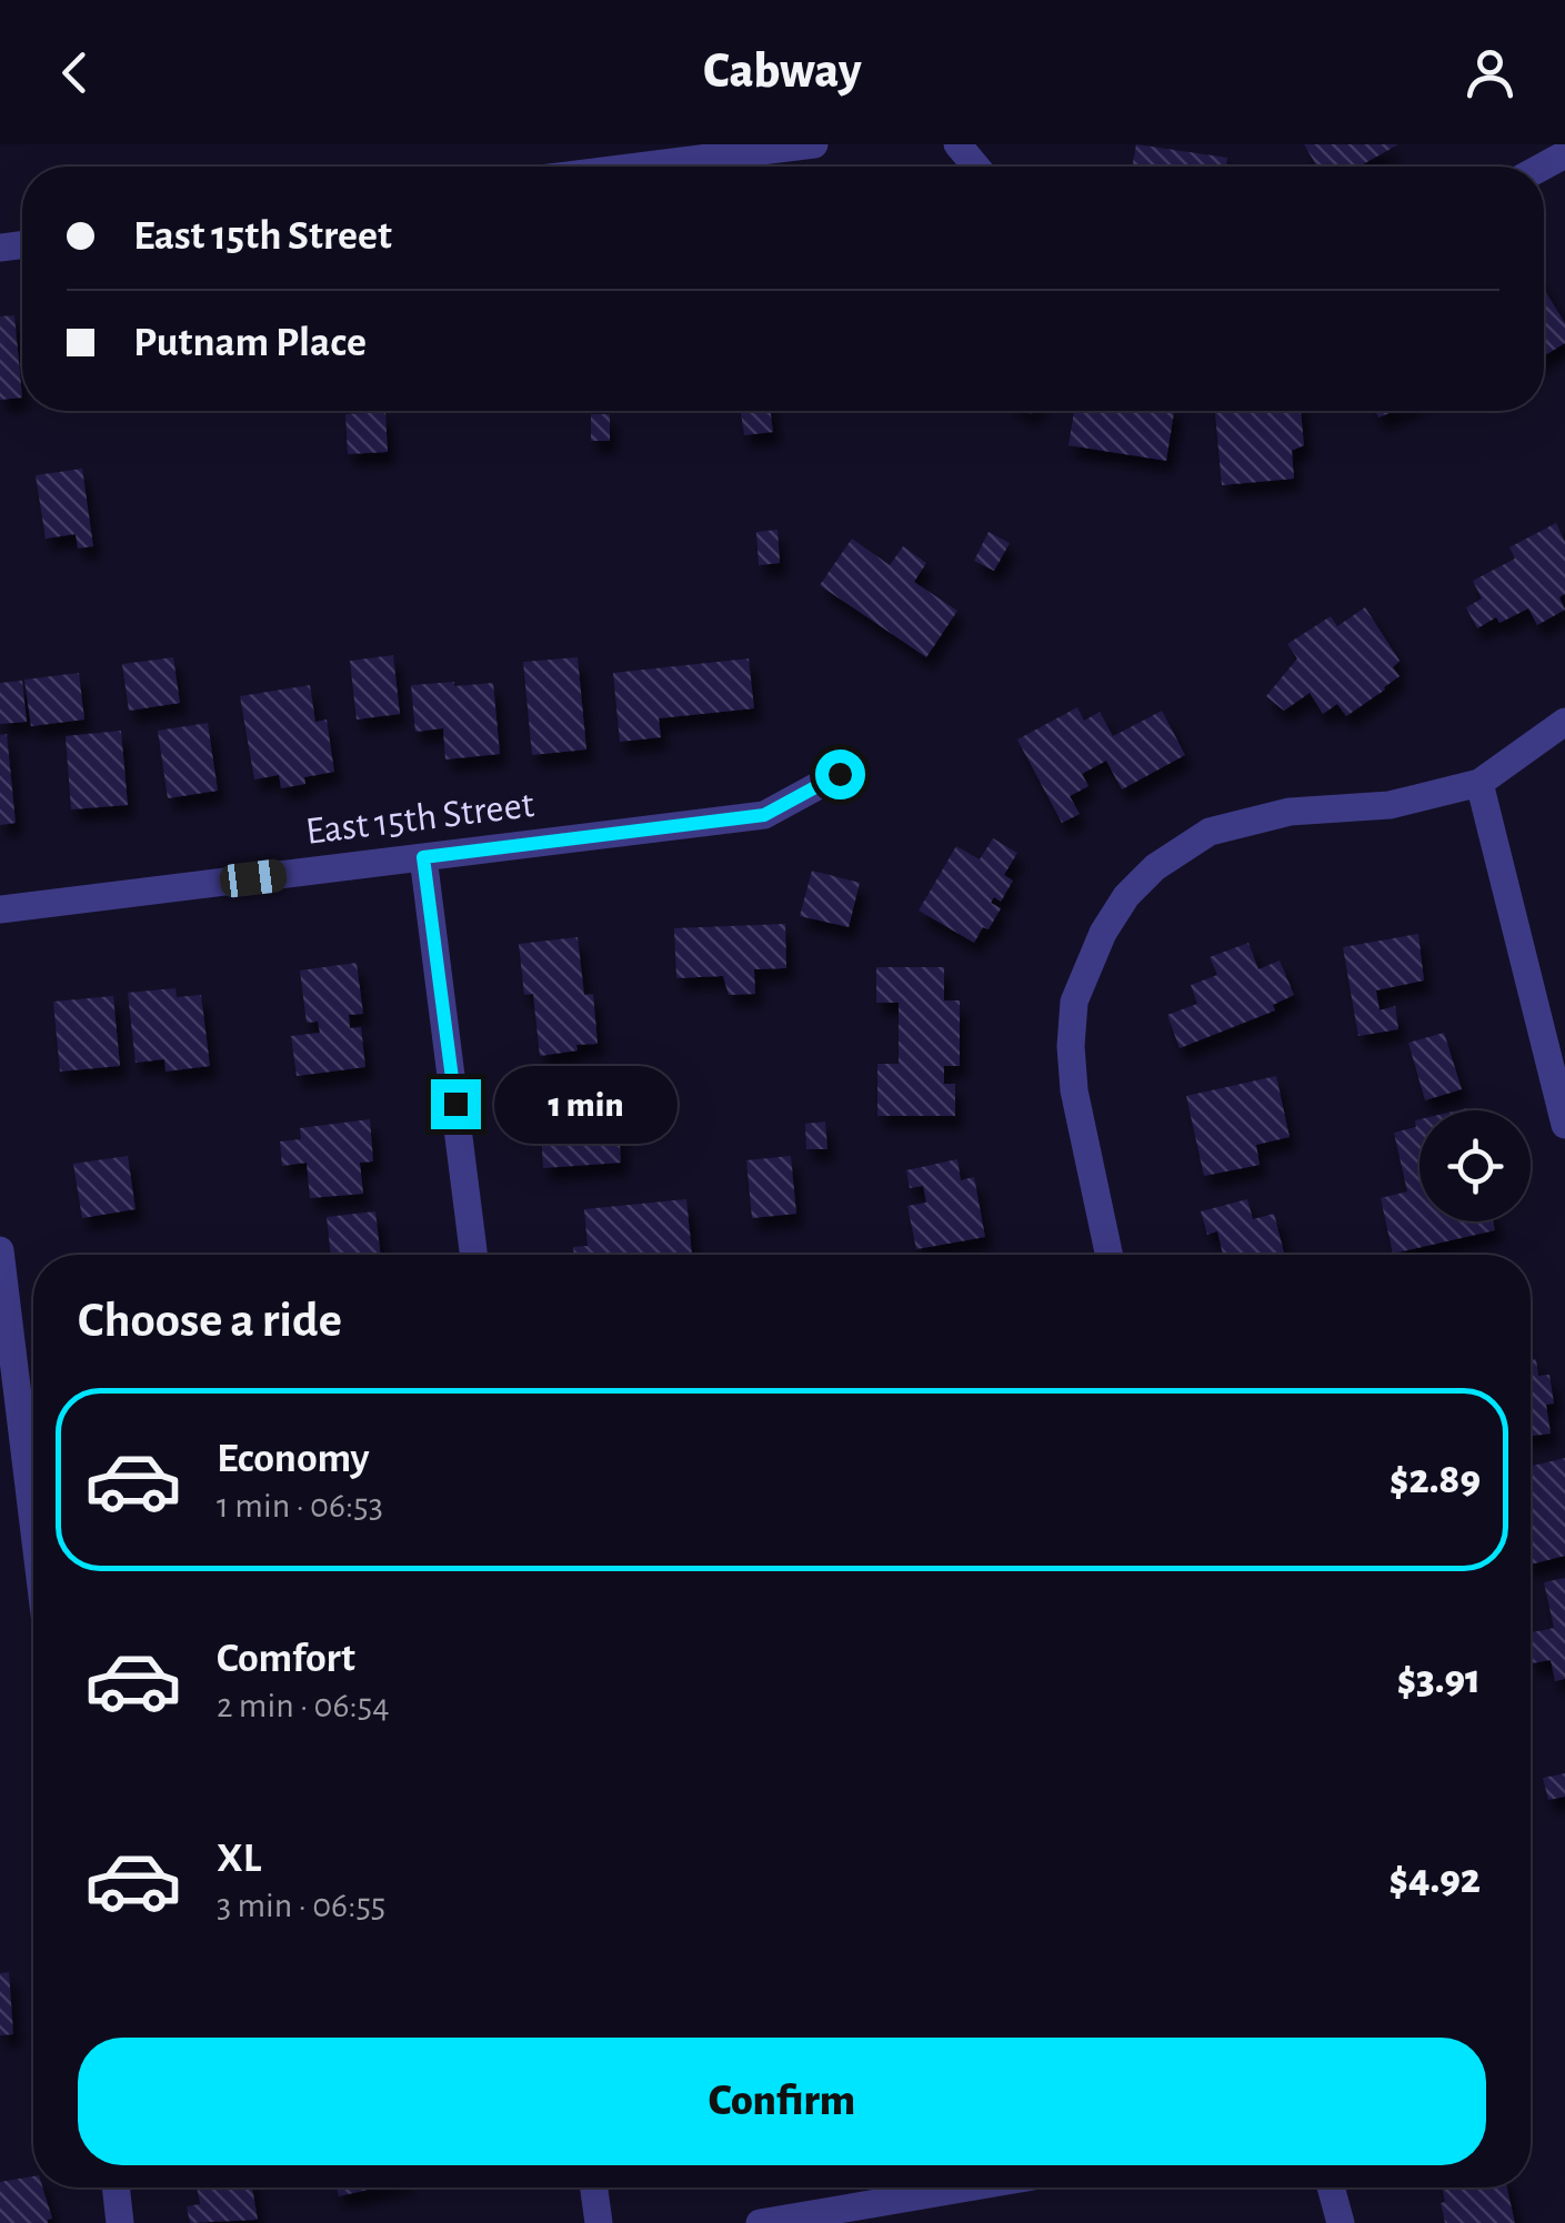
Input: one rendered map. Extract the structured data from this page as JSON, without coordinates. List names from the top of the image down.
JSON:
{
  "streets": {
    "street": ["East 15th Street"]
  },
  "page": {
    "header": "Cabway",
    "banner": ["East 15th Street", "Putnam Place"],
    "bubble": "1 min",
    "heading": "Choose a ride",
    "list": [
      {
        "name": "Economy",
        "note": "1 min · 06:53",
        "value": "$2.89"
      },
      {
        "name": "Comfort",
        "note": "2 min · 06:54",
        "value": "$3.91"
      },
      {
        "name": "XL",
        "note": "3 min · 06:55",
        "value": "$4.92"
      }
    ],
    "buttons": "Confirm"
  }
}
